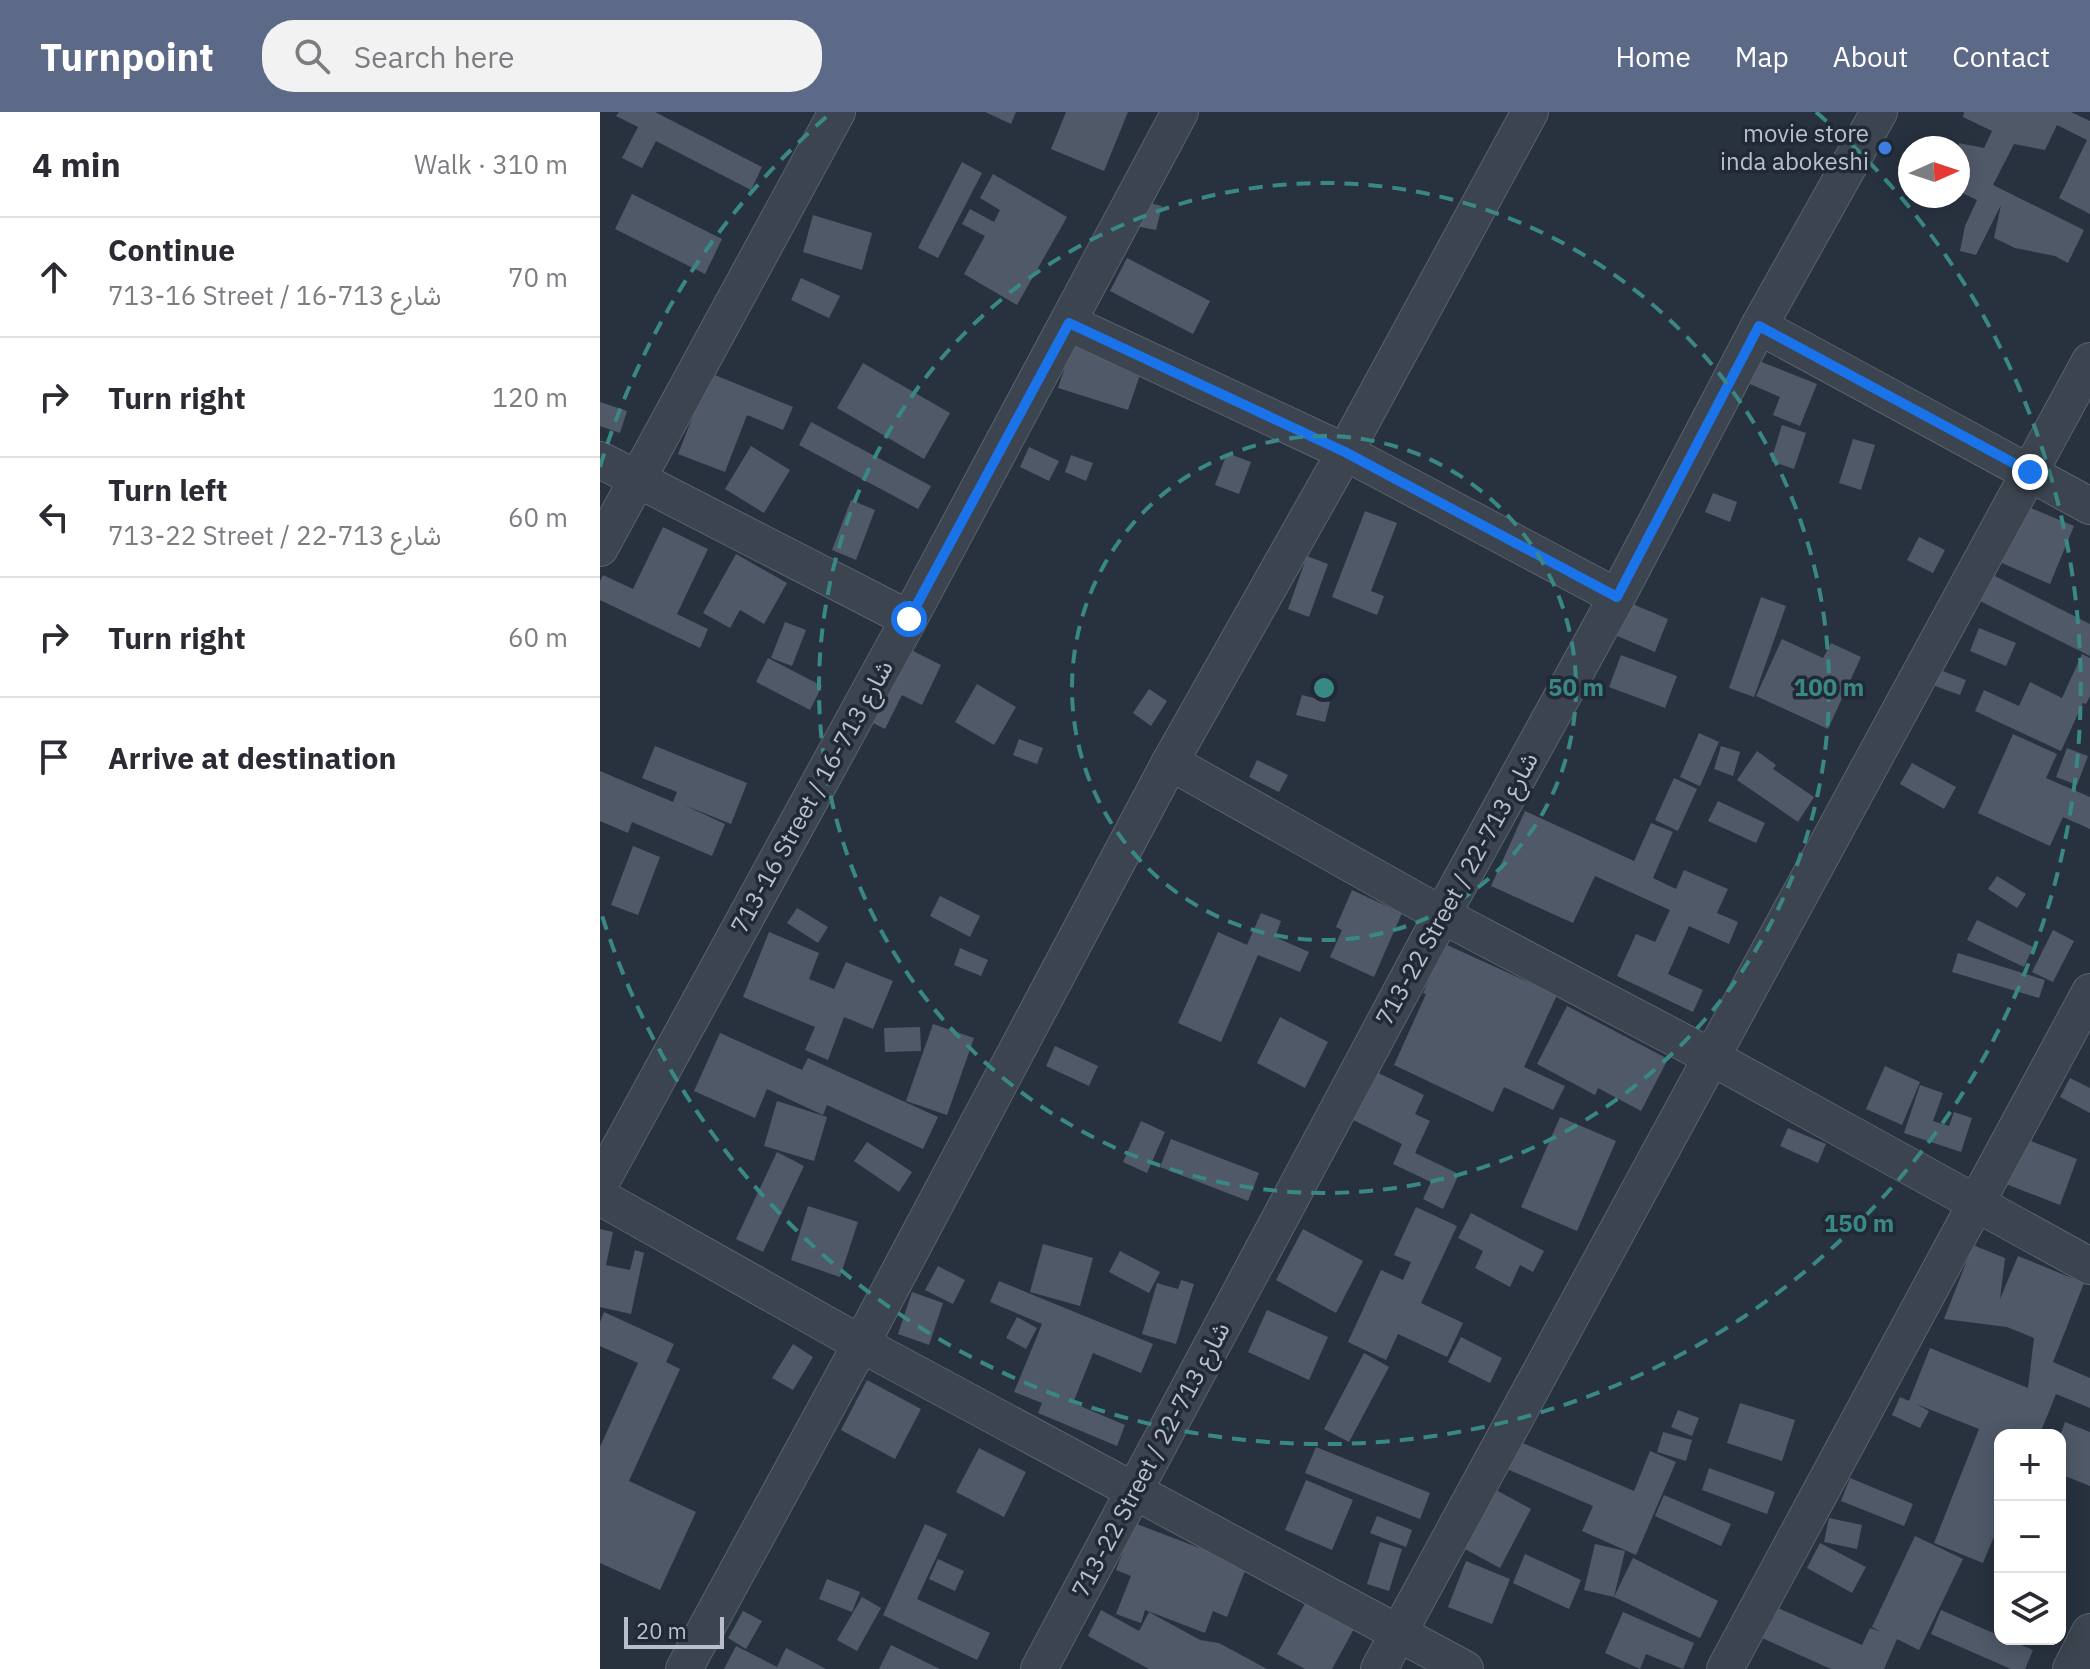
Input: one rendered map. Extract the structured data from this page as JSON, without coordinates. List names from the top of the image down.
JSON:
{
  "streets": {
    "street": ["713-16 Street / شارع 713-16", "713-22 Street / شارع 713-22"]
  },
  "places": ["movie store inda abokeshi"],
  "scale_bar": "20 m",
  "north": "right",
  "page": {
    "header": "Turnpoint",
    "search": "Search here",
    "nav": [
      "Home",
      "Map",
      "About",
      "Contact"
    ],
    "heading": ["4 min", "Walk · 310 m"],
    "list": [
      ["Continue", "713-16 Street / شارع 713-16", "70 m"],
      ["Turn right", "120 m"],
      ["Turn left", "713-22 Street / شارع 713-22", "60 m"],
      ["Turn right", "60 m"],
      "Arrive at destination"
    ],
    "map_buttons": ["+", "−"],
    "scale": "20 m"
  },
  "rings": ["50 m", "100 m", "150 m"]
}
